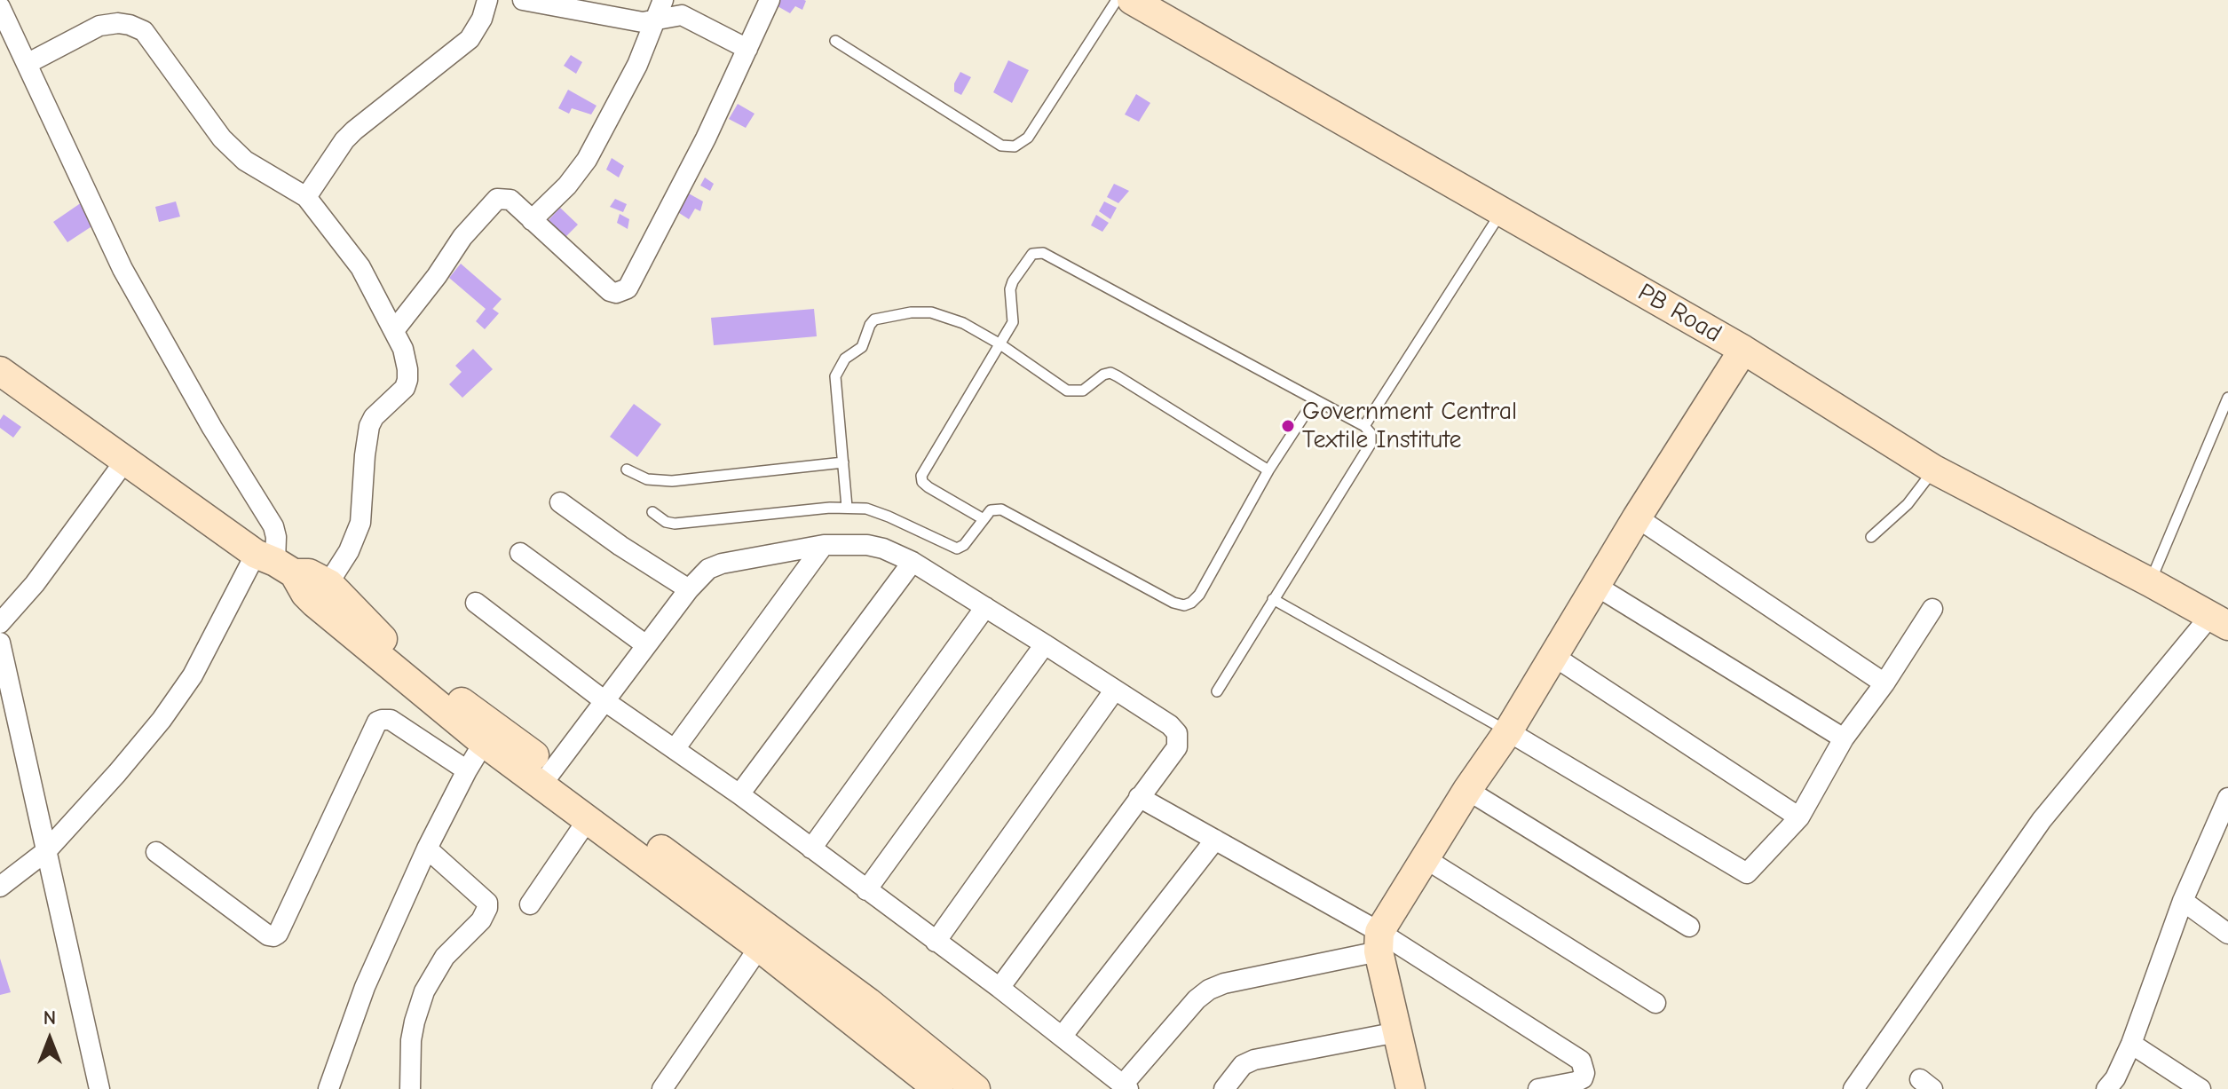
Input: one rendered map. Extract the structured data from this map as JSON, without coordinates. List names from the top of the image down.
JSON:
{
  "streets": {
    "street": ["PB Road"]
  },
  "places": ["Government Central Textile Institute"],
  "north": "top"
}
